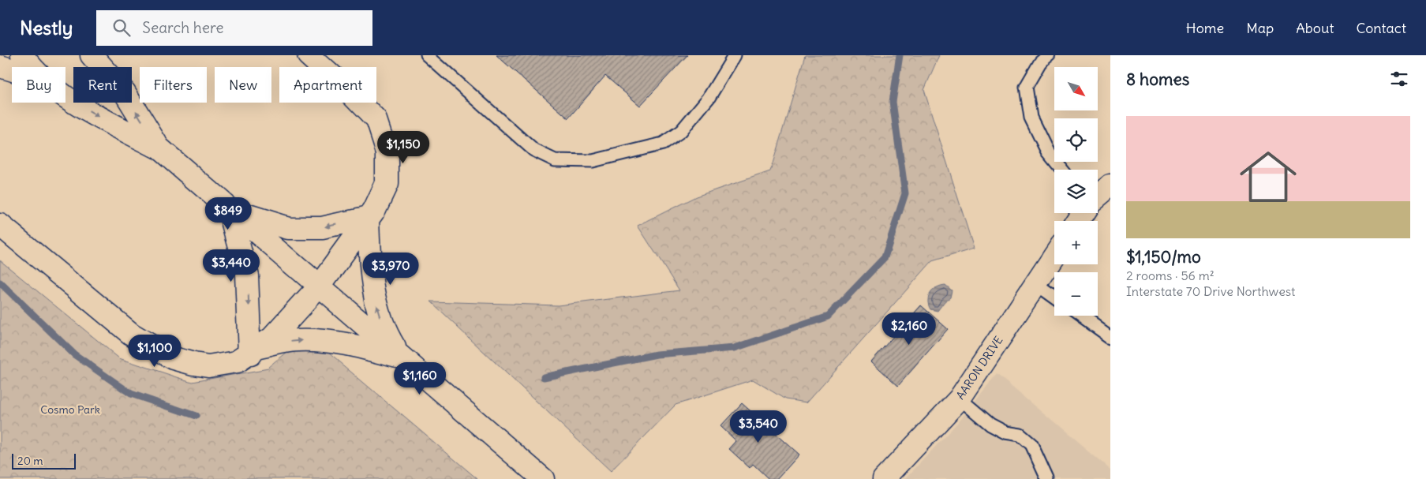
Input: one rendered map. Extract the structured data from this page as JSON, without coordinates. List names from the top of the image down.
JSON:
{
  "streets": {
    "main road": ["AARON DRIVE"]
  },
  "parks": ["Cosmo Park"],
  "scale_bar": "20 m",
  "north": "bottom right",
  "page": {
    "header": "Nestly",
    "search": "Search here",
    "nav": [
      "Home",
      "Map",
      "About",
      "Contact"
    ],
    "heading": "8 homes",
    "map_buttons": ["+", "−"],
    "chip": [
      "Buy",
      "Rent",
      "Filters",
      "New",
      "Apartment"
    ],
    "list": [
      {
        "name": "$1,150/mo",
        "note": "2 rooms · 56 m² · Interstate 70 Drive Northwest"
      }
    ],
    "price": [
      "$1,150",
      "$849",
      "$3,440",
      "$3,970",
      "$2,160",
      "$1,100",
      "$1,160",
      "$3,540"
    ],
    "scale": "20 m"
  }
}
